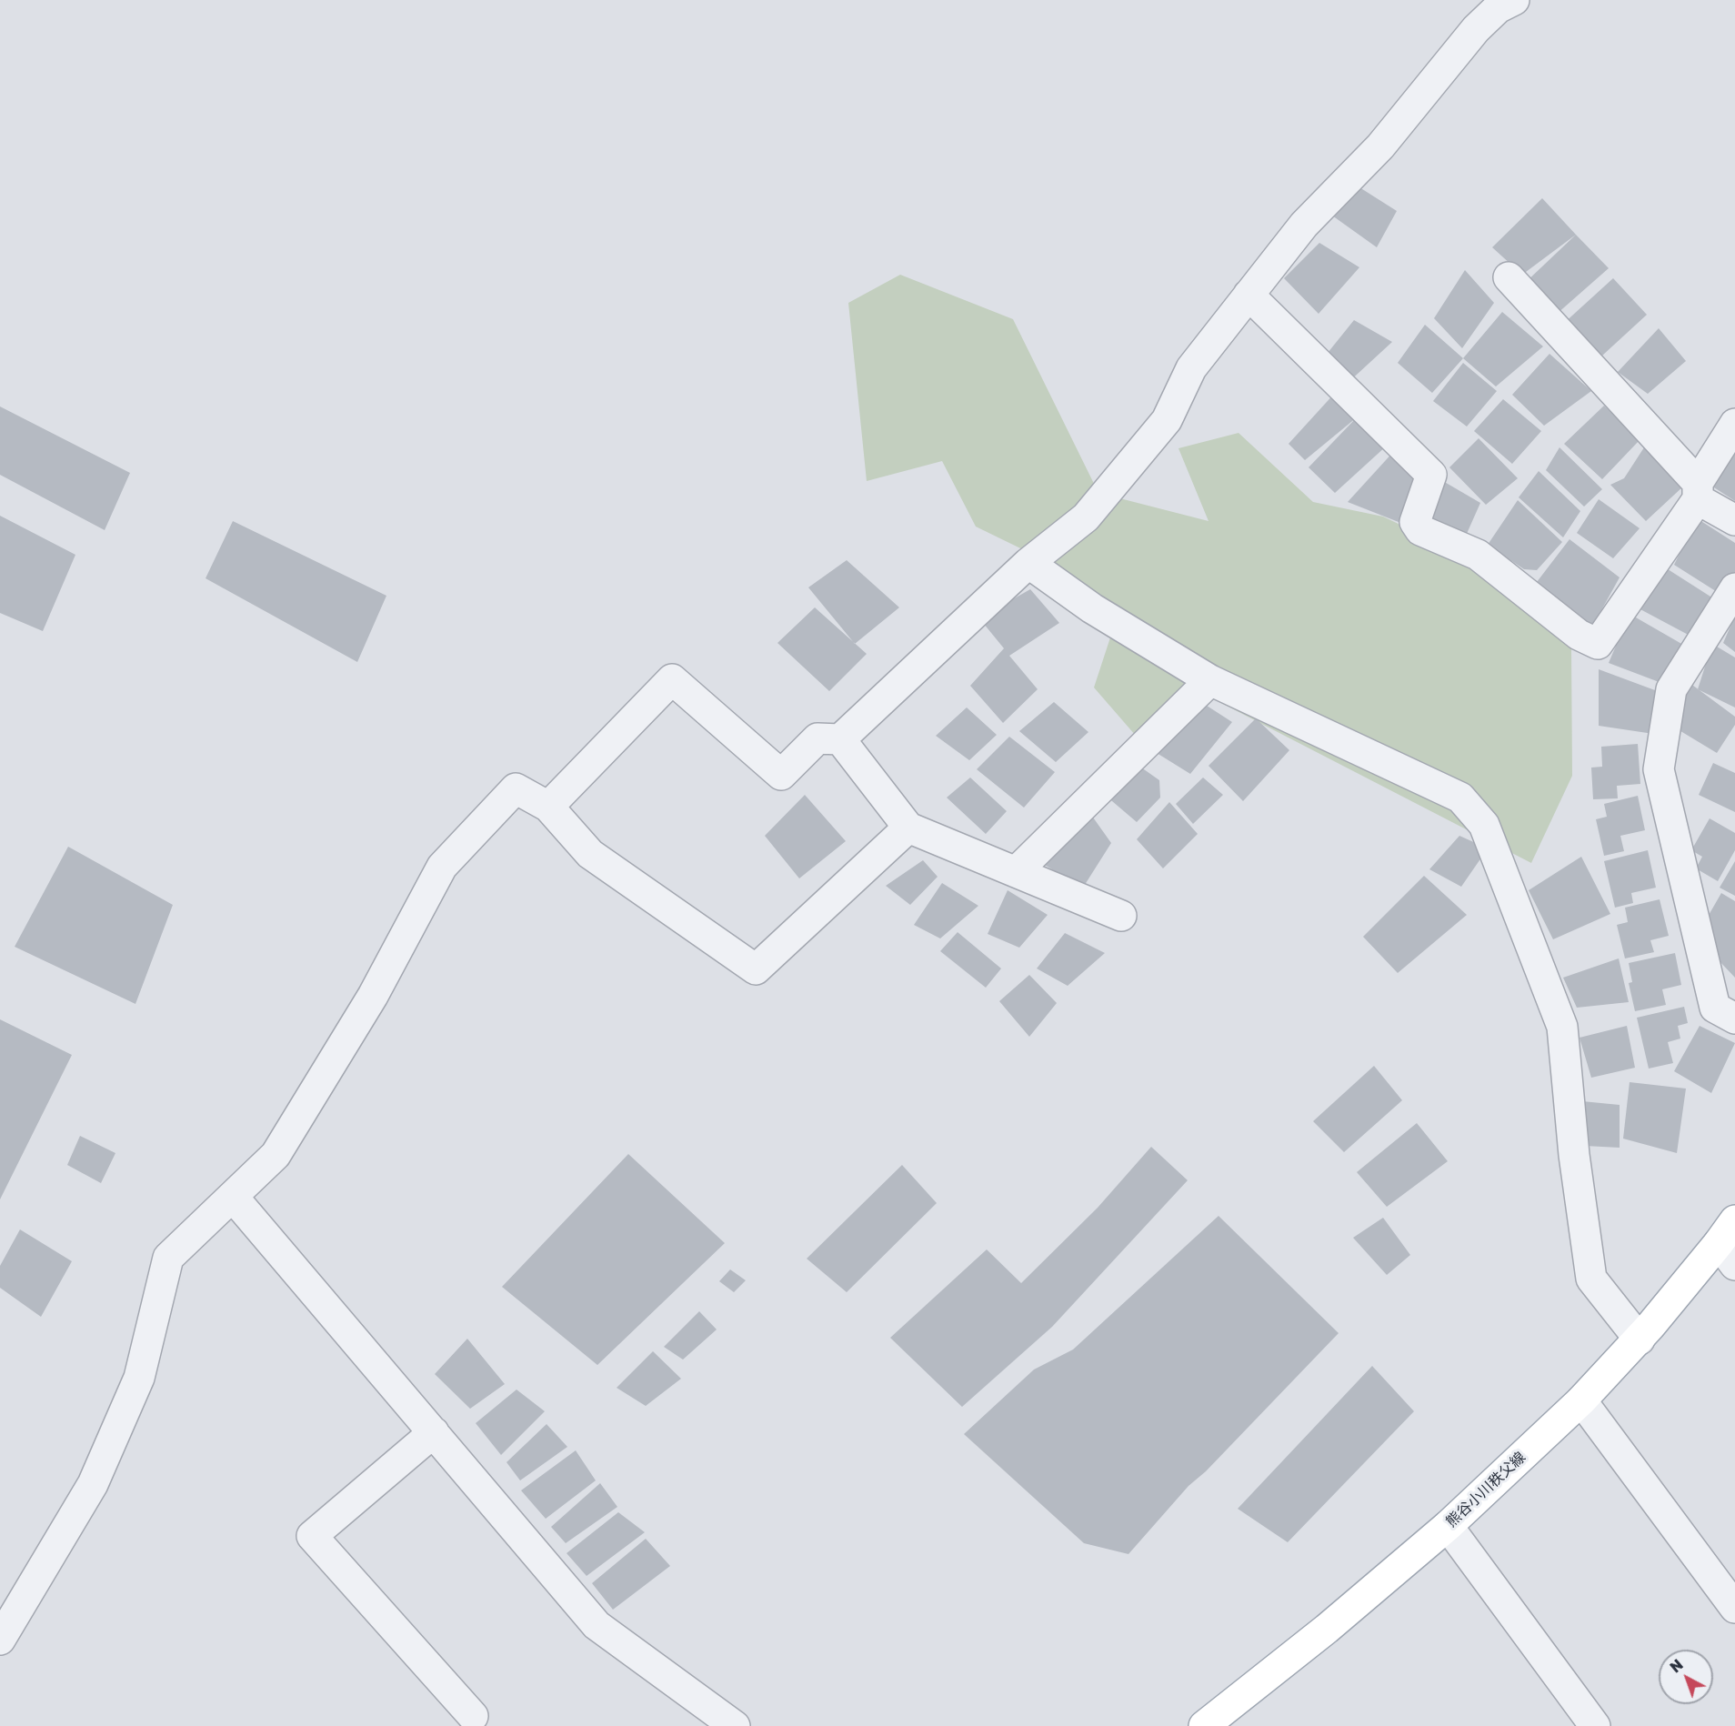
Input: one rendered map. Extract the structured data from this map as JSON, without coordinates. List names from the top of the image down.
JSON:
{
  "streets": {
    "main road": ["熊谷小川秩父線"]
  },
  "north": "top left"
}
